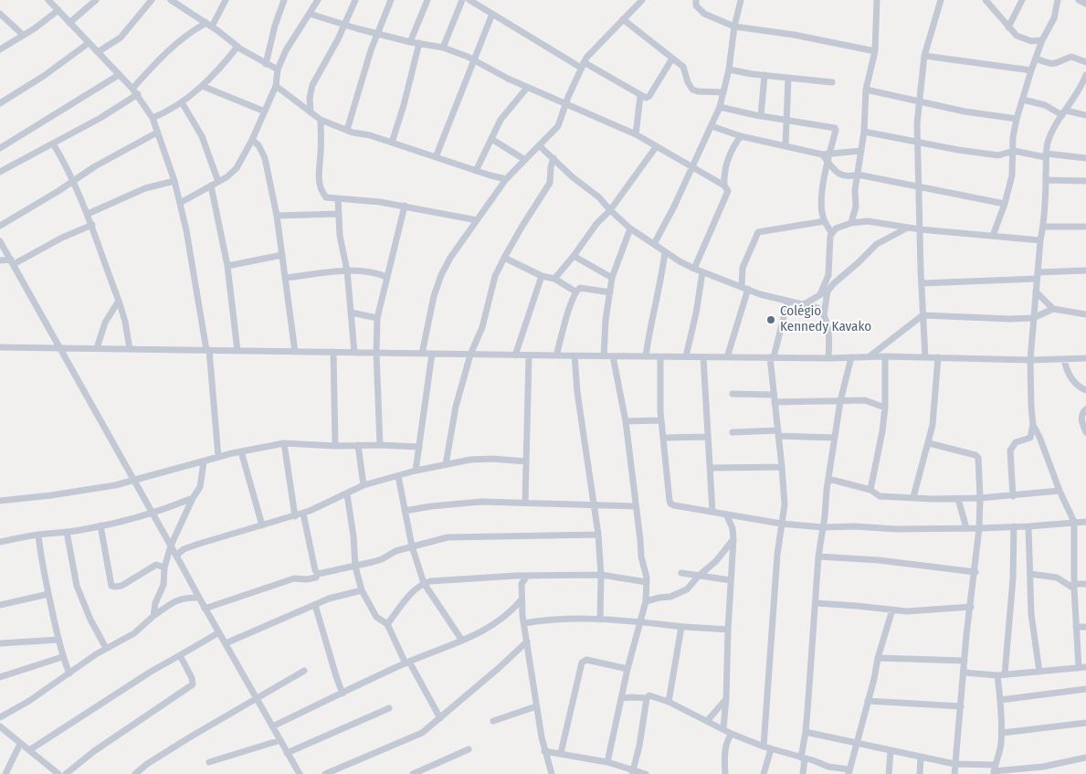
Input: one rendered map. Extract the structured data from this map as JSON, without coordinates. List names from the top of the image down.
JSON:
{
  "places": ["Colégio Kennedy Kavako"]
}
